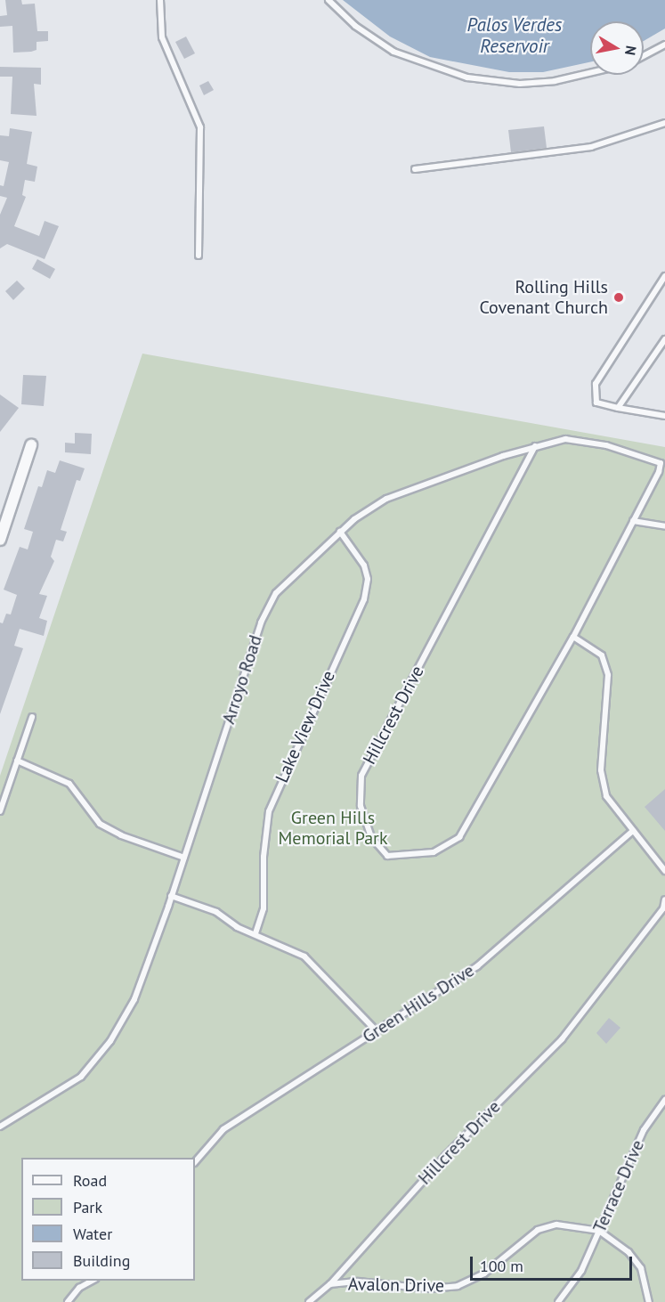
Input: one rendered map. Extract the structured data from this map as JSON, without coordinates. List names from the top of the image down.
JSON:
{
  "streets": {
    "lane": [
      "Arroyo Road",
      "Hillcrest Drive",
      "Lake View Drive",
      "Green Hills Drive",
      "Terrace Drive",
      "Avalon Drive"
    ]
  },
  "crossings": [
    ["Arroyo Road", "Hillcrest Drive"],
    ["Arroyo Road", "Lake View Drive"],
    ["Hillcrest Drive", "Avalon Drive"],
    ["Terrace Drive", "Avalon Drive"]
  ],
  "water": ["Palos Verdes Reservoir"],
  "parks": ["Green Hills Memorial Park"],
  "places": ["Rolling Hills Covenant Church"],
  "legend": [
    "Road",
    "Park",
    "Water",
    "Building"
  ],
  "scale_bar": "100 m",
  "north": "right"
}
